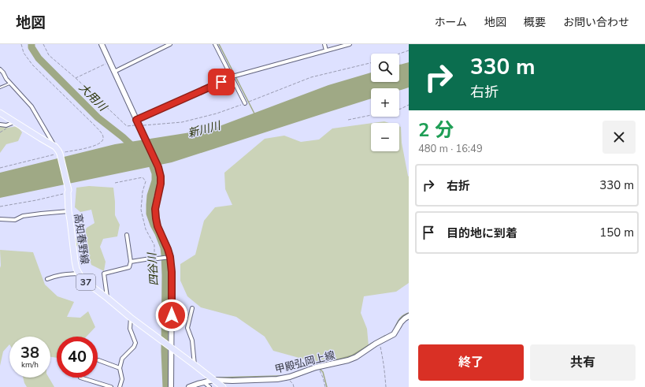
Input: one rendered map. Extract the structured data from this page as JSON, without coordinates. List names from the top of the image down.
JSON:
{
  "streets": {
    "main road": ["高知春野線", "37"],
    "street": ["甲殿弘岡上線"]
  },
  "crossings": [
    ["高知春野線", "甲殿弘岡上線"]
  ],
  "water": ["大用川", "新川川", "四谷川"],
  "page": {
    "header": "地図",
    "nav": [
      "ホーム",
      "地図",
      "概要",
      "お問い合わせ"
    ],
    "turn": ["330 m", "右折"],
    "map_buttons": ["+", "−"],
    "heading": ["2 分", "480 m · 16:49"],
    "list": [
      {
        "name": "右折",
        "value": "330 m"
      },
      {
        "name": "目的地に到着",
        "value": "150 m"
      }
    ],
    "speed": "38 km/h",
    "limit": "40",
    "buttons": ["終了", "共有"]
  }
}
